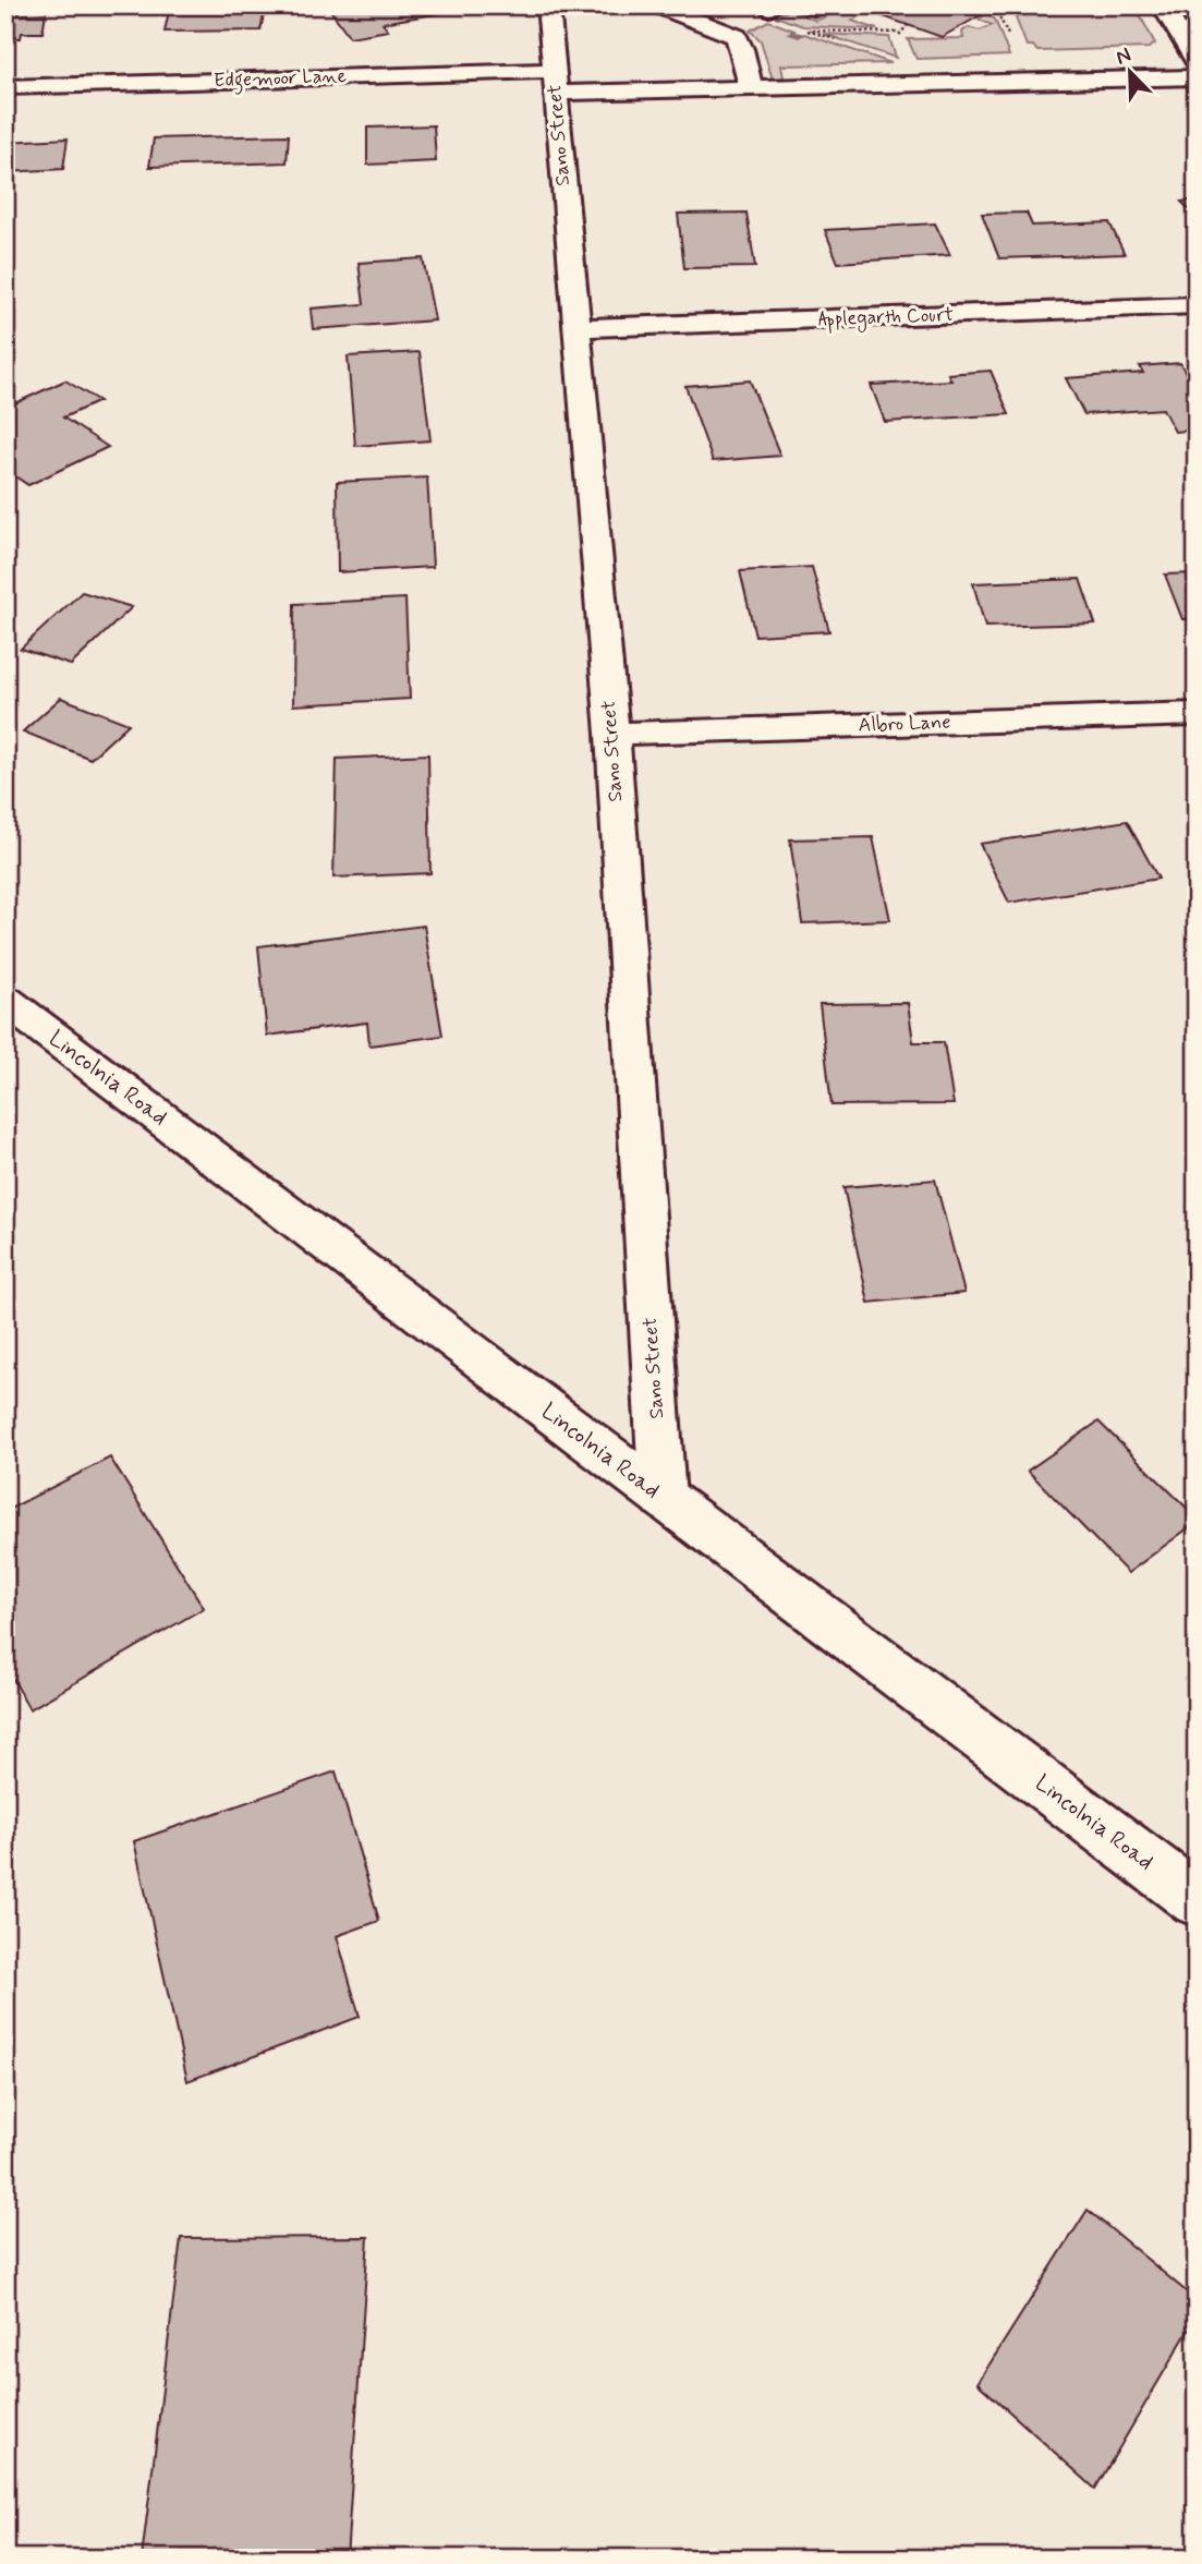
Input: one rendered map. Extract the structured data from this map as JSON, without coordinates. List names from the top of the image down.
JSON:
{
  "streets": {
    "street": [
      "Edgemoor Lane",
      "Sano Street",
      "Applegarth Court",
      "Albro Lane",
      "Lincolnia Road"
    ]
  },
  "crossings": [
    ["Edgemoor Lane", "Sano Street"],
    ["Sano Street", "Applegarth Court"],
    ["Sano Street", "Albro Lane"],
    ["Sano Street", "Lincolnia Road"]
  ],
  "north": "top left"
}
